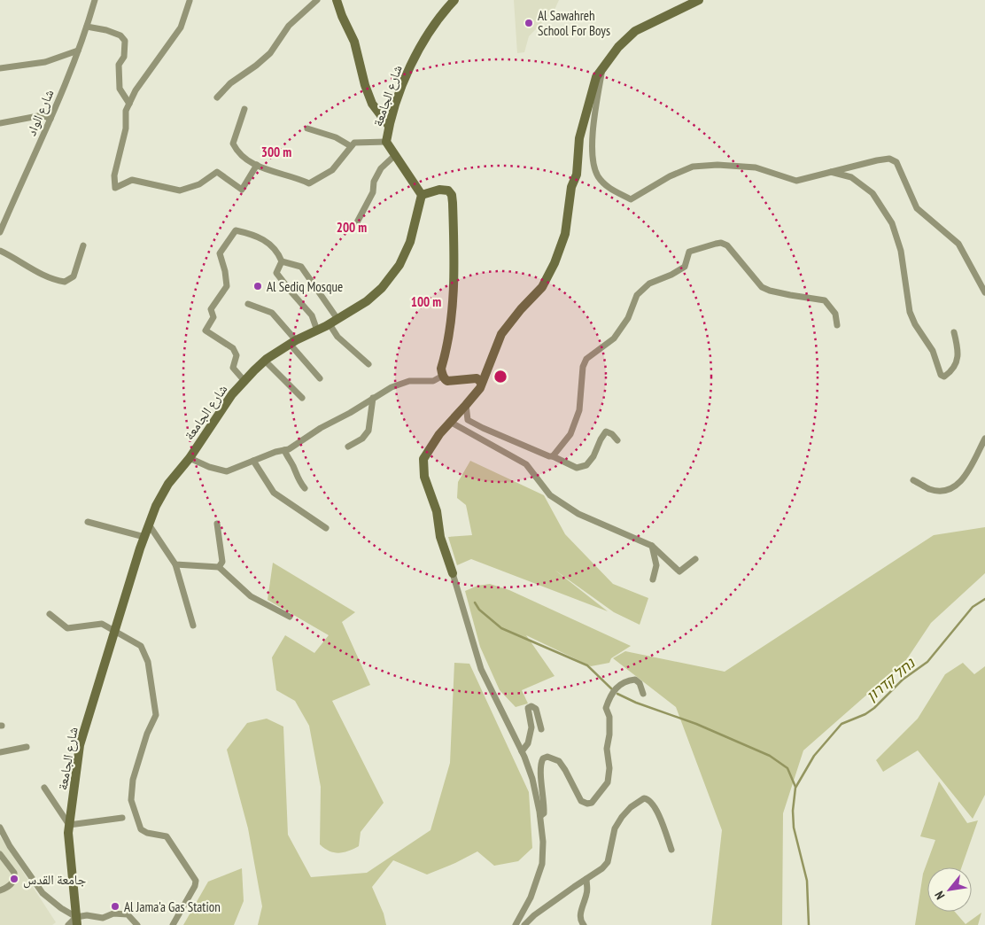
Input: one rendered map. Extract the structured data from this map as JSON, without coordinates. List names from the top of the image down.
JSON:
{
  "streets": {
    "street": ["شارع الجامعة", "شارع الواد"]
  },
  "water": ["נחל קדרון"],
  "places": [
    "Al Sawahreh School For Boys",
    "Al Sediq Mosque",
    "جامعة القدس",
    "Al Jama'a Gas Station"
  ],
  "north": "bottom left",
  "rings": ["300 m", "200 m", "100 m"]
}
